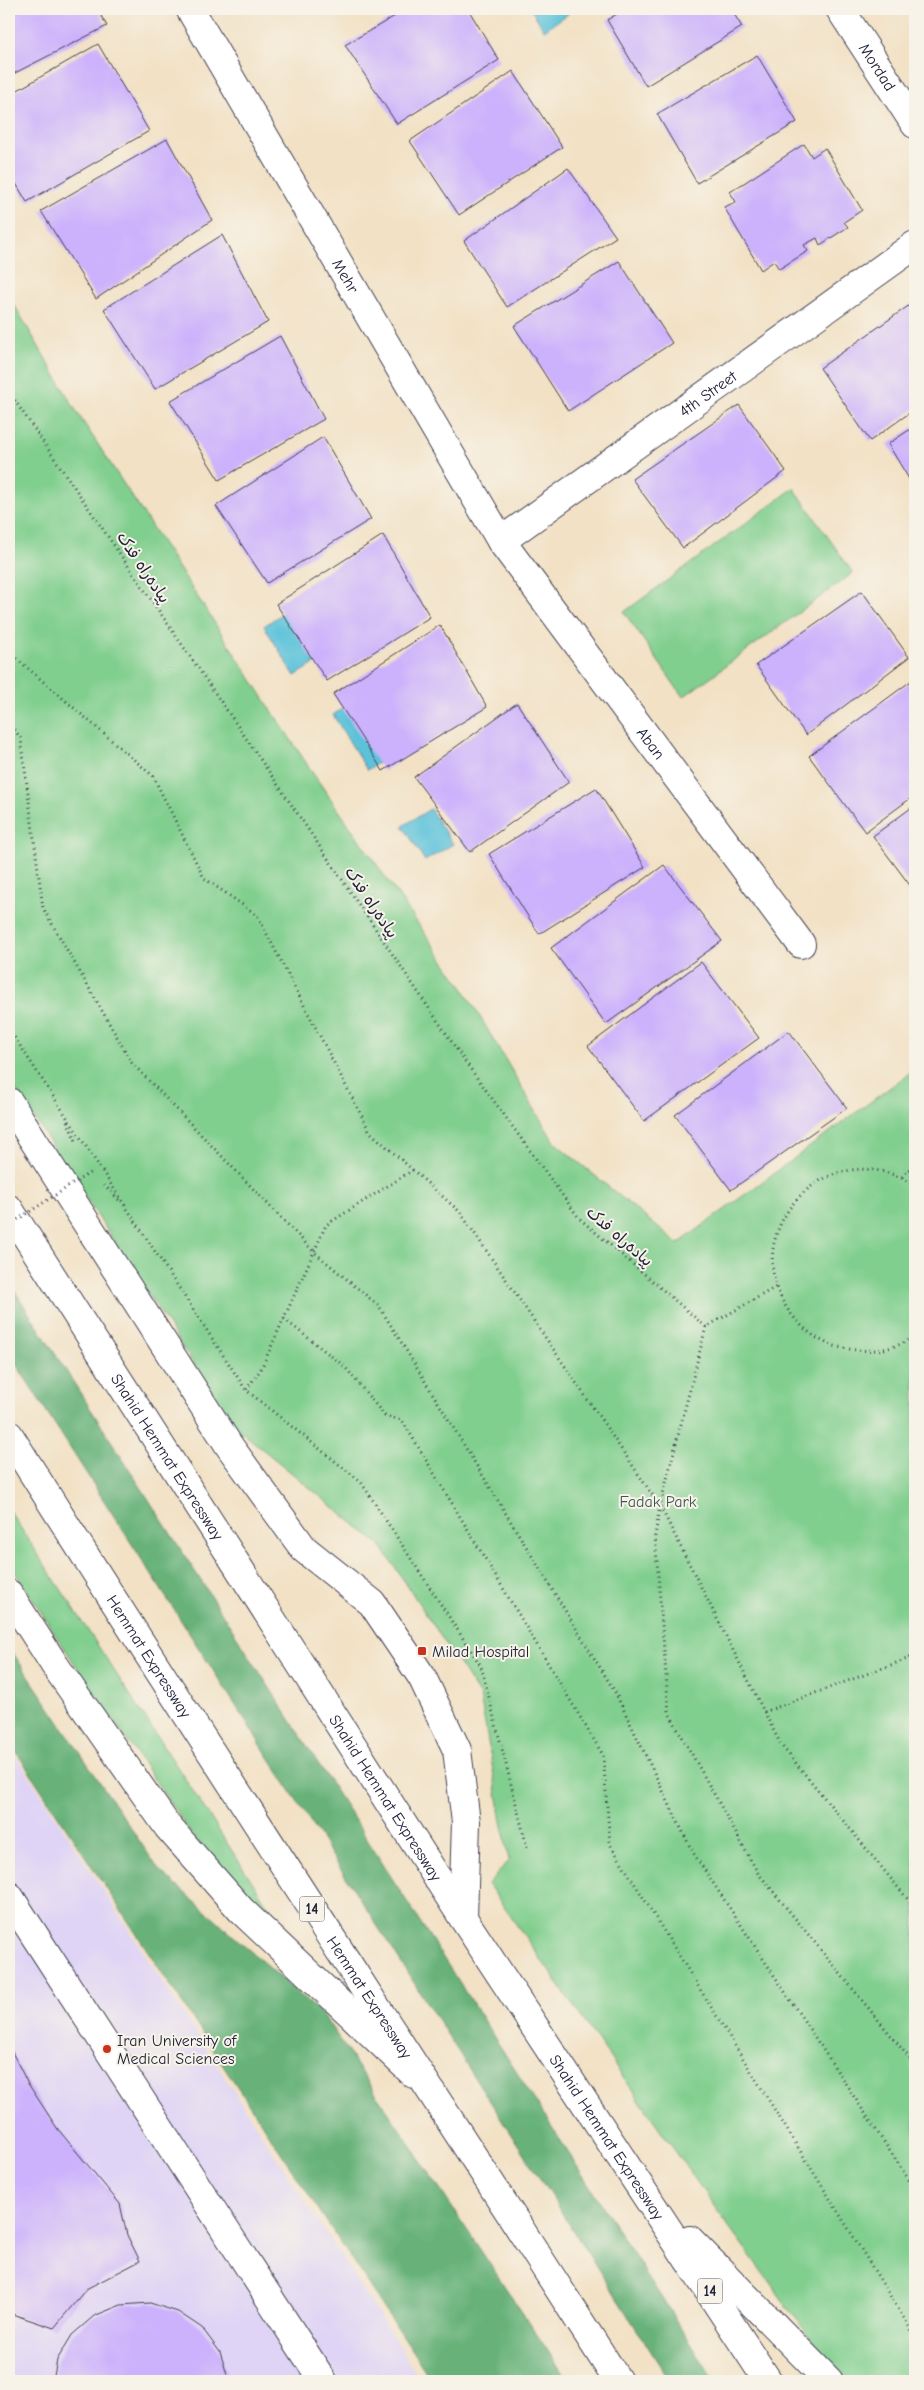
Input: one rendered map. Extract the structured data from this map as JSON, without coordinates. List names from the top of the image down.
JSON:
{
  "streets": {
    "main road": [
      "Mordad",
      "Mehr",
      "4th Street",
      "Aban",
      "Shahid Hemmat Expressway",
      "Hemmat Expressway",
      "14"
    ],
    "path": ["پیاده‌راه فدک"]
  },
  "crossings": [
    ["Mehr", "4th Street"],
    ["Mehr", "Aban"],
    ["4th Street", "Aban"]
  ],
  "parks": ["Fadak Park"],
  "places": {
    "transit": ["Milad Hospital"],
    "other": ["Iran University of Medical Sciences"]
  }
}
